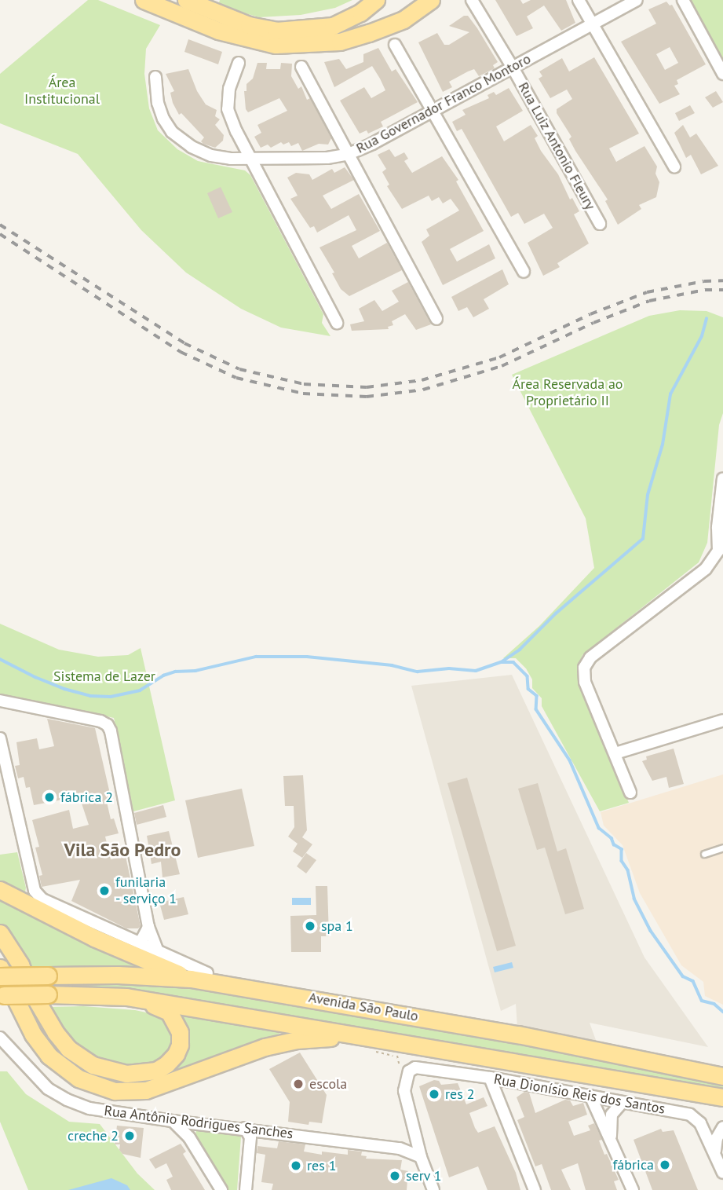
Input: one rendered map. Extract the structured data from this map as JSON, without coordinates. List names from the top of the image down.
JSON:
{
  "streets": {
    "main road": ["Avenida São Paulo"],
    "street": [
      "Rua Governador Franco Montoro",
      "Rua Luiz Antonio Fleury",
      "Rua Dionísio Reis dos Santos",
      "Rua Antônio Rodrigues Sanches"
    ]
  },
  "crossings": [
    ["Rua Governador Franco Montoro", "Rua Luiz Antonio Fleury"],
    ["Rua Dionísio Reis dos Santos", "Rua Antônio Rodrigues Sanches"]
  ],
  "districts": ["Vila São Pedro"],
  "parks": ["Área Institucional", "Área Reservada ao Proprietário II", "Sistema de Lazer"],
  "places": [
    "fábrica 2",
    "funilaria - serviço 1",
    "spa 1",
    "escola",
    "res 2",
    "creche 2",
    "fábrica",
    "res 1",
    "serv 1"
  ]
}
